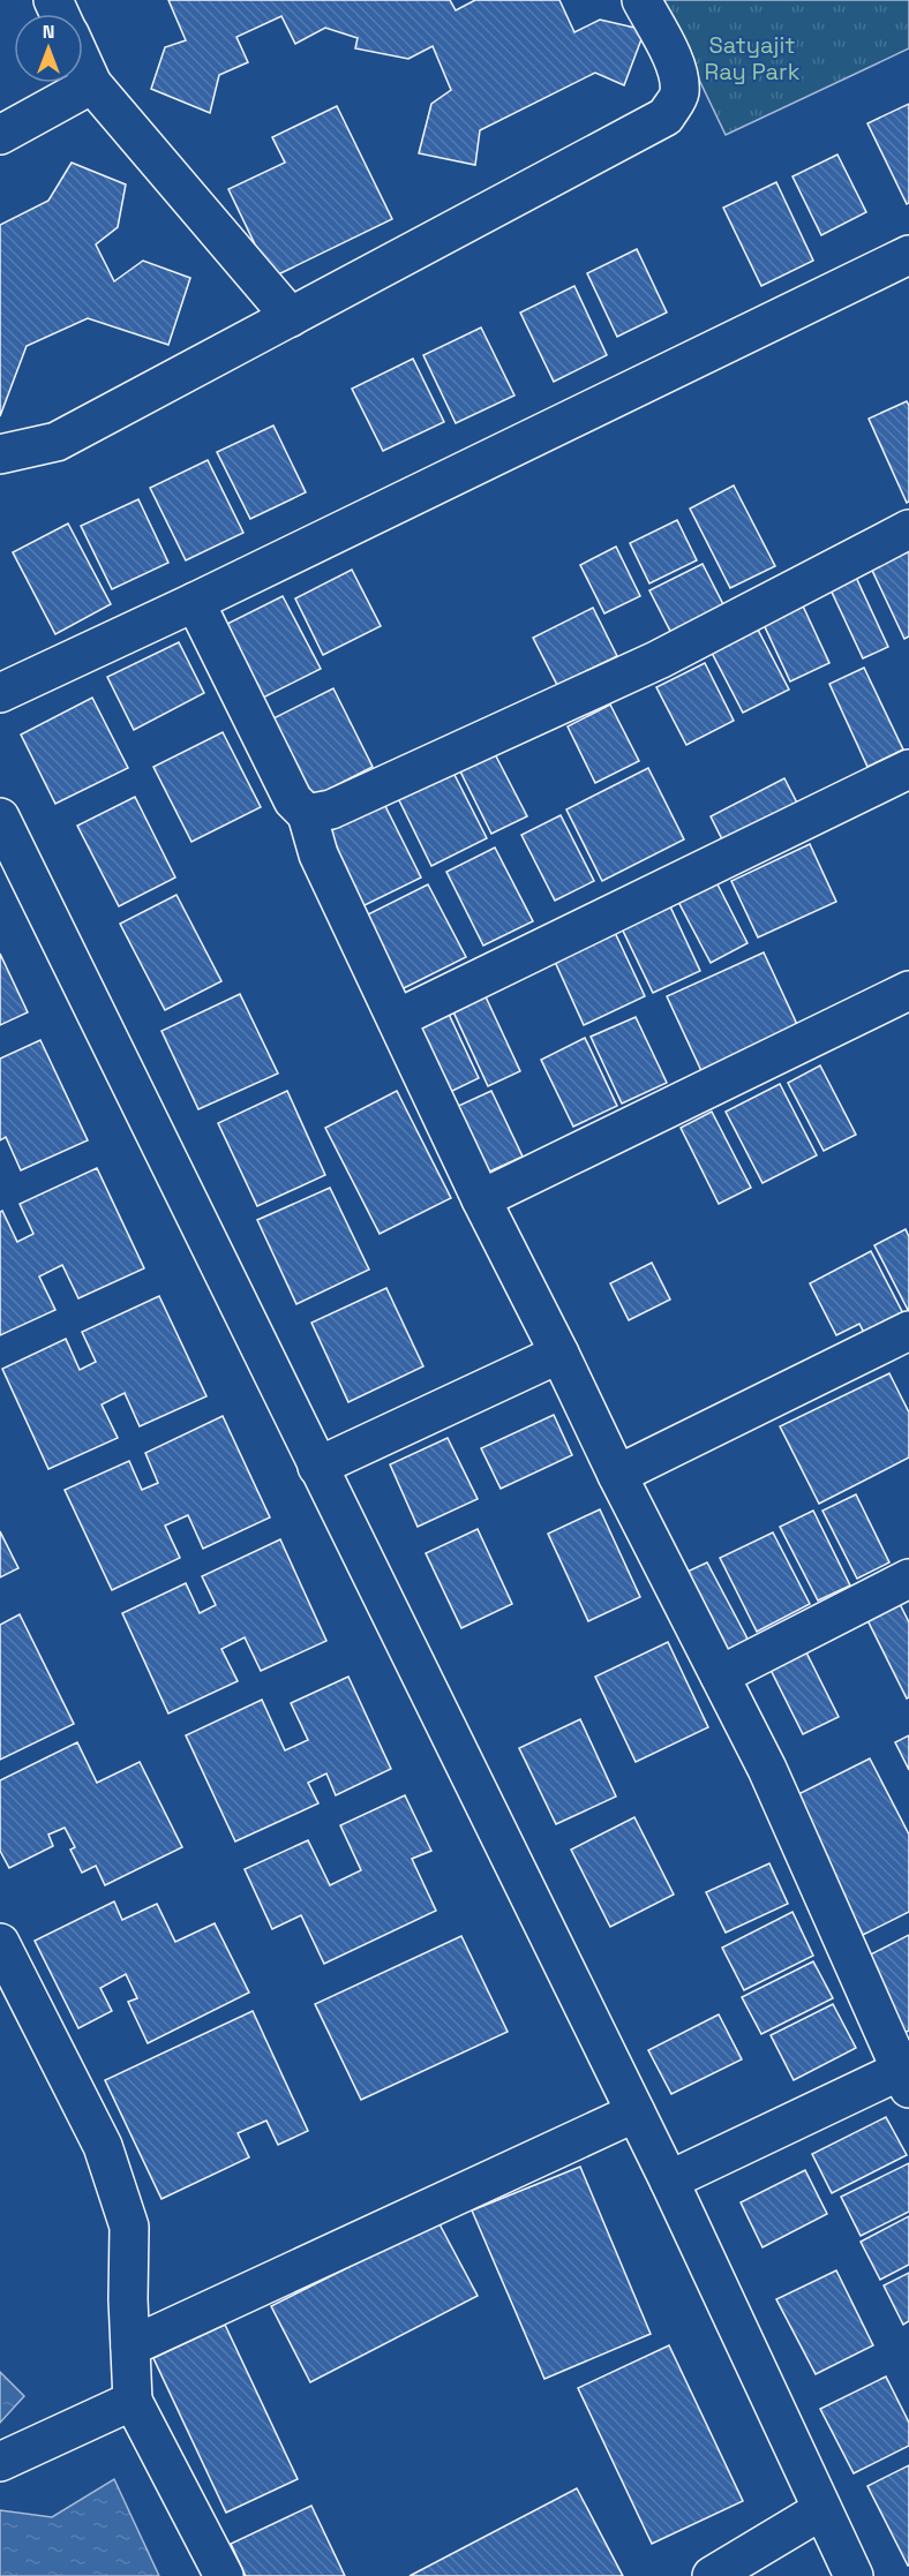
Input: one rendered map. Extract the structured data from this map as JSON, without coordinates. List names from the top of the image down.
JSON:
{
  "parks": ["Satyajit Ray Park"],
  "north": "top"
}
